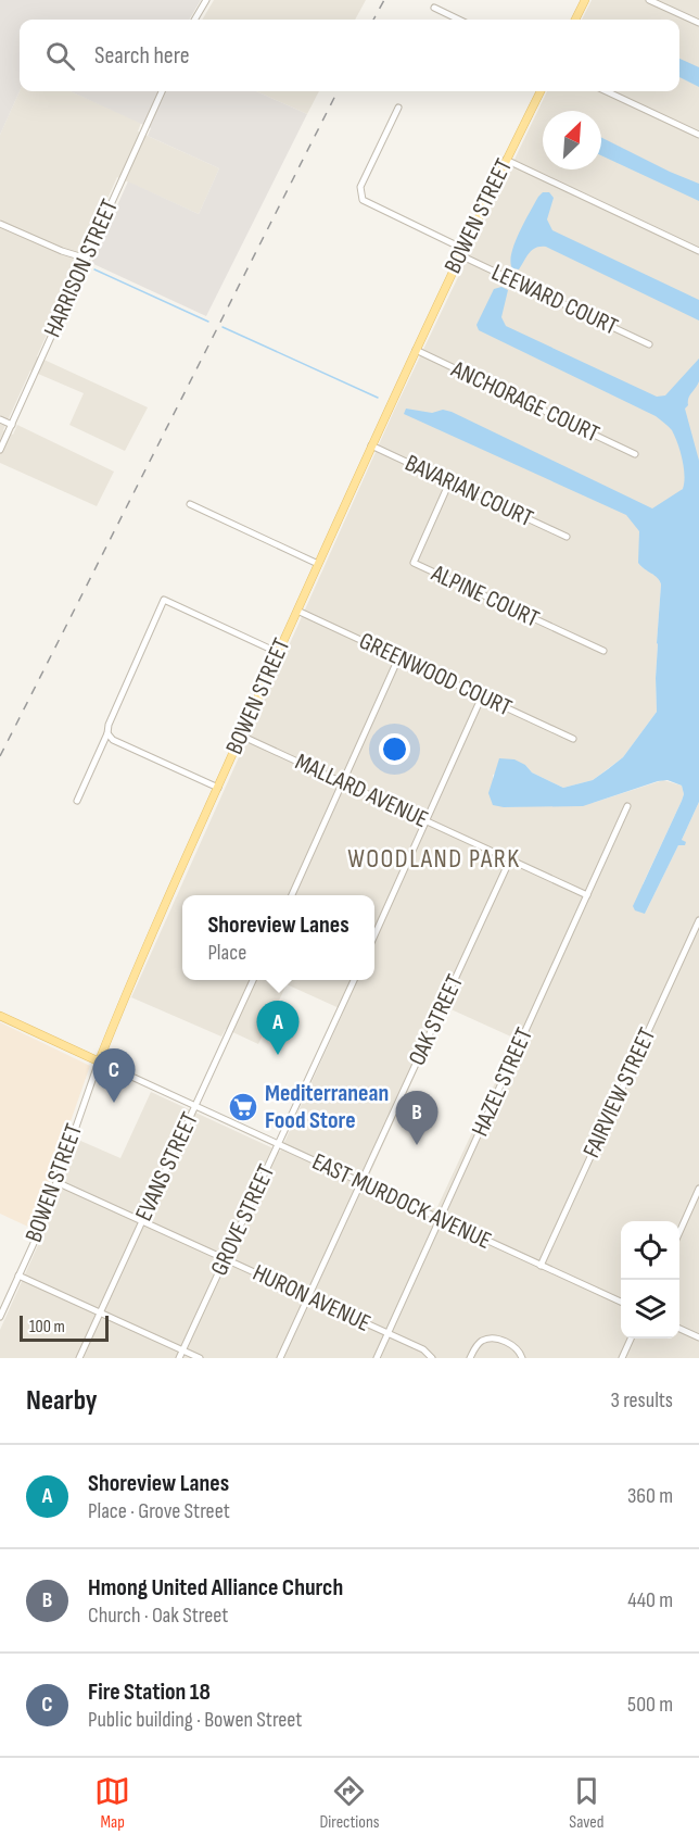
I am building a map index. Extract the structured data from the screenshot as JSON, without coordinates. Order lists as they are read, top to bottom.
{
  "streets": {
    "main road": ["BOWEN STREET", "EAST MURDOCK AVENUE"],
    "street": [
      "HARRISON STREET",
      "LEEWARD COURT",
      "ANCHORAGE COURT",
      "BAVARIAN COURT",
      "ALPINE COURT",
      "GREENWOOD COURT",
      "MALLARD AVENUE",
      "OAK STREET",
      "HAZEL STREET",
      "FAIRVIEW STREET",
      "EVANS STREET",
      "GROVE STREET",
      "HURON AVENUE"
    ]
  },
  "crossings": [
    ["BOWEN STREET", "LEEWARD COURT"],
    ["BOWEN STREET", "ANCHORAGE COURT"],
    ["BOWEN STREET", "BAVARIAN COURT"],
    ["BOWEN STREET", "GREENWOOD COURT"],
    ["BOWEN STREET", "MALLARD AVENUE"],
    ["BOWEN STREET", "EAST MURDOCK AVENUE"],
    ["BOWEN STREET", "HURON AVENUE"],
    ["BAVARIAN COURT", "ALPINE COURT"],
    ["MALLARD AVENUE", "OAK STREET"],
    ["MALLARD AVENUE", "HAZEL STREET"],
    ["OAK STREET", "EAST MURDOCK AVENUE"],
    ["OAK STREET", "HURON AVENUE"],
    ["HAZEL STREET", "EAST MURDOCK AVENUE"],
    ["HAZEL STREET", "HURON AVENUE"],
    ["FAIRVIEW STREET", "EAST MURDOCK AVENUE"],
    ["EVANS STREET", "EAST MURDOCK AVENUE"],
    ["EVANS STREET", "HURON AVENUE"],
    ["EAST MURDOCK AVENUE", "GROVE STREET"],
    ["GROVE STREET", "HURON AVENUE"]
  ],
  "districts": ["WOODLAND PARK"],
  "places": {
    "supermarket": ["Mediterranean Food Store"]
  },
  "scale_bar": "100 m",
  "north": "top right",
  "page": {
    "search": "Search here",
    "popup": ["Shoreview Lanes", "Place"],
    "pins": ["A", "C", "B"],
    "scale": "100 m",
    "heading": ["Nearby", "3 results"],
    "list": [
      {
        "mark": "A",
        "name": "Shoreview Lanes",
        "note": "Place · Grove Street",
        "value": "360 m"
      },
      {
        "mark": "B",
        "name": "Hmong United Alliance Church",
        "note": "Church · Oak Street",
        "value": "440 m"
      },
      {
        "mark": "C",
        "name": "Fire Station 18",
        "note": "Public building · Bowen Street",
        "value": "500 m"
      }
    ],
    "nav": ["Map", "Directions", "Saved"]
  }
}
